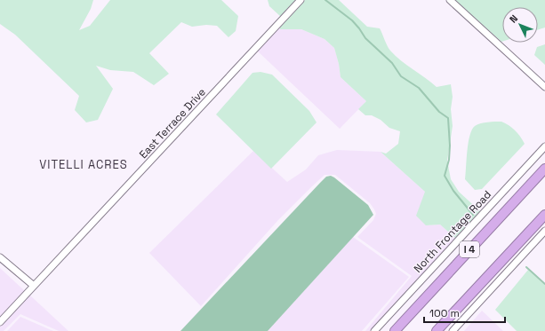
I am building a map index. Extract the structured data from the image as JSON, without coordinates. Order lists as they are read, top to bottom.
{
  "streets": {
    "highway": ["I 4"],
    "street": ["East Terrace Drive", "North Frontage Road"]
  },
  "districts": ["VITELLI ACRES"],
  "scale_bar": "100 m",
  "north": "top left"
}
